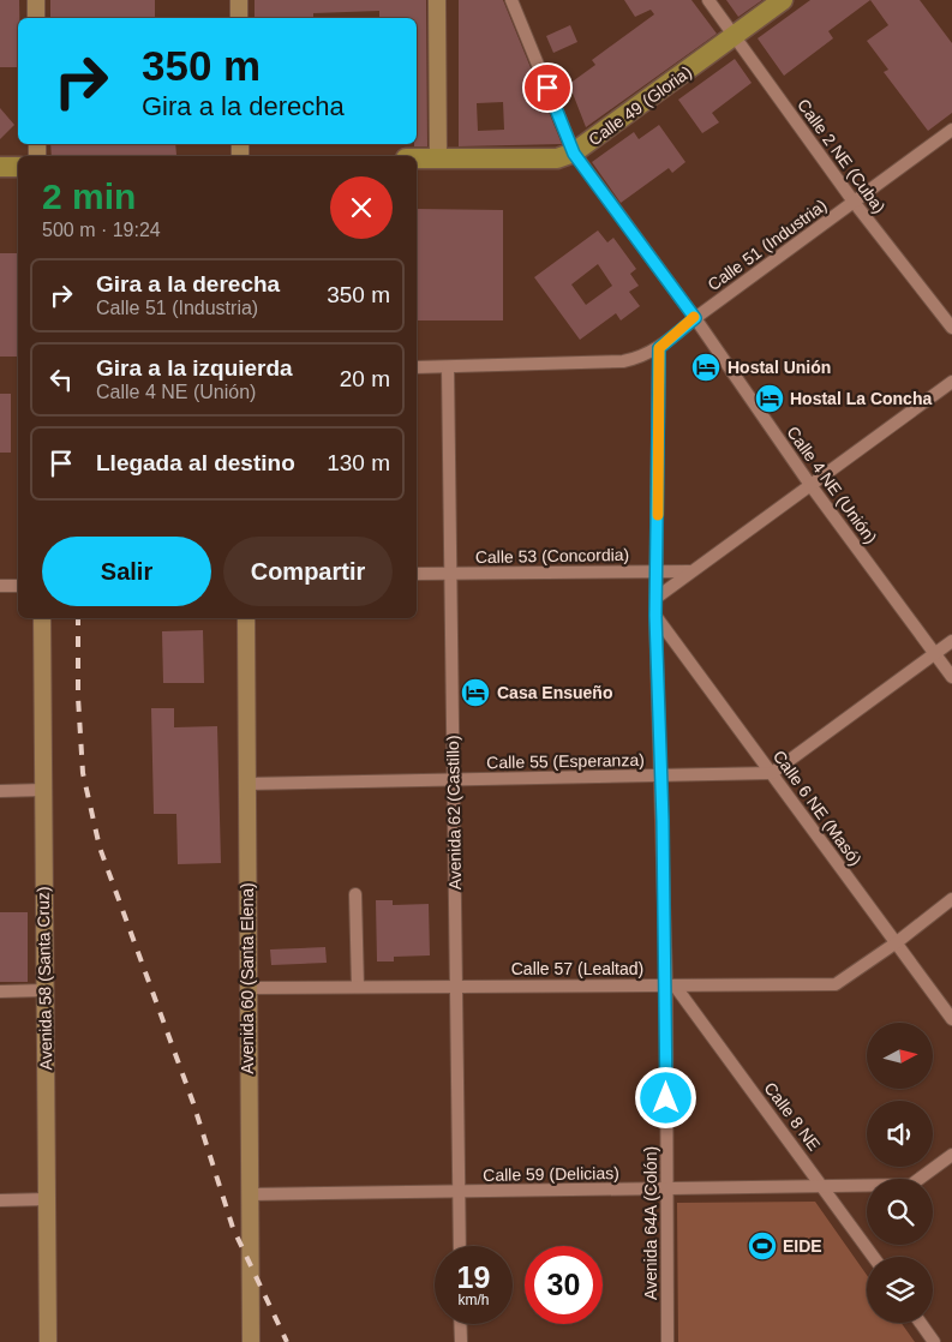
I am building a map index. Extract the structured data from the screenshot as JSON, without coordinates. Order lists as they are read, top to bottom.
{
  "streets": {
    "main road": ["Calle 49 (Gloria)"],
    "street": [
      "Calle 2 NE (Cuba)",
      "Calle 51 (Industria)",
      "Calle 4 NE (Unión)",
      "Calle 53 (Concordia)",
      "Calle 55 (Esperanza)",
      "Calle 6 NE (Masó)",
      "Avenida 62 (Castillo)",
      "Calle 57 (Lealtad)",
      "Avenida 58 (Santa Cruz)",
      "Avenida 60 (Santa Elena)",
      "Calle 8 NE",
      "Calle 59 (Delicias)",
      "Avenida 64A (Colón)"
    ]
  },
  "crossings": [
    ["Calle 49 (Gloria)", "Calle 2 NE (Cuba)"],
    ["Calle 49 (Gloria)", "Calle 4 NE (Unión)"],
    ["Calle 2 NE (Cuba)", "Calle 51 (Industria)"],
    ["Calle 51 (Industria)", "Calle 4 NE (Unión)"],
    ["Calle 51 (Industria)", "Avenida 62 (Castillo)"],
    ["Calle 51 (Industria)", "Avenida 64A (Colón)"],
    ["Calle 53 (Concordia)", "Avenida 62 (Castillo)"],
    ["Calle 53 (Concordia)", "Avenida 64A (Colón)"],
    ["Calle 55 (Esperanza)", "Calle 6 NE (Masó)"],
    ["Calle 55 (Esperanza)", "Avenida 62 (Castillo)"],
    ["Calle 55 (Esperanza)", "Avenida 60 (Santa Elena)"],
    ["Calle 55 (Esperanza)", "Avenida 64A (Colón)"],
    ["Calle 6 NE (Masó)", "Calle 57 (Lealtad)"],
    ["Calle 6 NE (Masó)", "Avenida 64A (Colón)"],
    ["Avenida 62 (Castillo)", "Calle 57 (Lealtad)"],
    ["Avenida 62 (Castillo)", "Calle 59 (Delicias)"],
    ["Calle 57 (Lealtad)", "Avenida 60 (Santa Elena)"],
    ["Calle 57 (Lealtad)", "Calle 8 NE"],
    ["Calle 57 (Lealtad)", "Avenida 64A (Colón)"],
    ["Avenida 60 (Santa Elena)", "Calle 59 (Delicias)"],
    ["Calle 8 NE", "Calle 59 (Delicias)"],
    ["Calle 8 NE", "Avenida 64A (Colón)"],
    ["Calle 59 (Delicias)", "Avenida 64A (Colón)"]
  ],
  "places": {
    "hotel": ["Hostal Unión", "Hostal La Concha", "Casa Ensueño"],
    "sports": ["EIDE"]
  },
  "north": "right",
  "page": {
    "turn": ["350 m", "Gira a la derecha"],
    "heading": ["2 min", "500 m · 19:24"],
    "list": [
      {
        "name": "Gira a la derecha",
        "note": "Calle 51 (Industria)",
        "value": "350 m"
      },
      {
        "name": "Gira a la izquierda",
        "note": "Calle 4 NE (Unión)",
        "value": "20 m"
      },
      {
        "name": "Llegada al destino",
        "value": "130 m"
      }
    ],
    "buttons": ["Salir", "Compartir"],
    "speed": "19 km/h",
    "limit": "30"
  }
}
